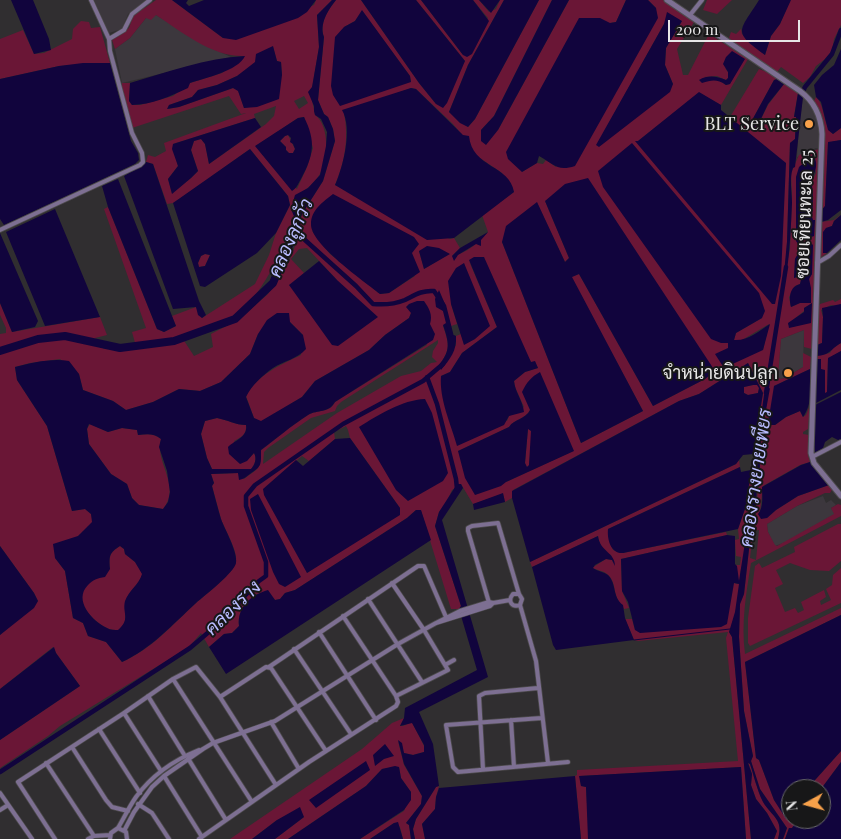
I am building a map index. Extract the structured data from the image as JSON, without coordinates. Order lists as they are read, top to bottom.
{
  "streets": {
    "street": ["ซอยเทียนทะเล 25"]
  },
  "water": ["คลองลูกวัว", "คลองรางยายเพียร", "คลองราง"],
  "places": ["BLT Service", "จำหน่ายดินปลูก"],
  "scale_bar": "200 m",
  "north": "left"
}
